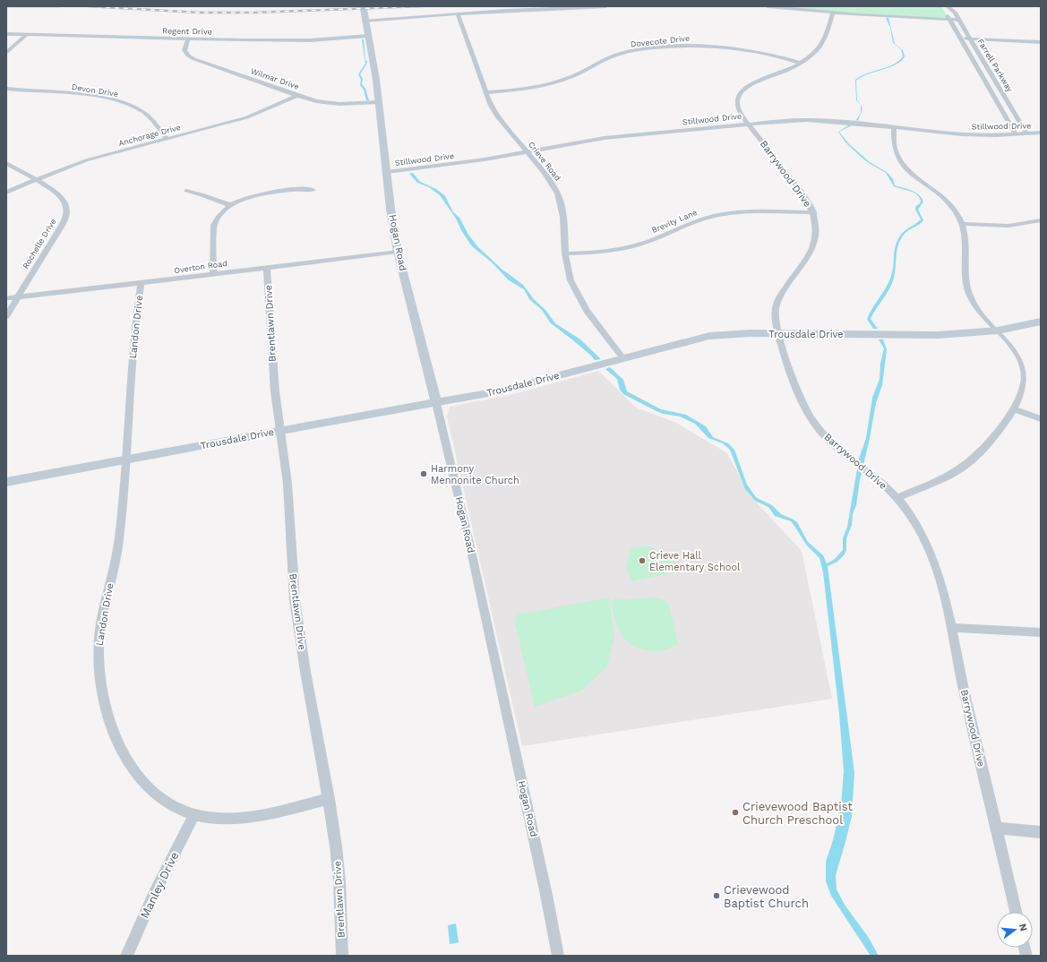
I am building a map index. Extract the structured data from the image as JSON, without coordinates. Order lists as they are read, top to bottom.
{
  "streets": {
    "street": [
      "Regent Drive",
      "Dovecote Drive",
      "Farrell Parkway",
      "Wilmar Drive",
      "Devon Drive",
      "Stillwood Drive",
      "Anchorage Drive",
      "Crieve Road",
      "Barrywood Drive",
      "Brevity Lane",
      "Hogan Road",
      "Rochelle Drive",
      "Overton Road",
      "Brentlawn Drive",
      "Landon Drive",
      "Trousdale Drive",
      "Manley Drive"
    ]
  },
  "crossings": [
    ["Regent Drive", "Wilmar Drive"],
    ["Regent Drive", "Hogan Road"],
    ["Dovecote Drive", "Crieve Road"],
    ["Dovecote Drive", "Barrywood Drive"],
    ["Farrell Parkway", "Stillwood Drive"],
    ["Wilmar Drive", "Anchorage Drive"],
    ["Wilmar Drive", "Hogan Road"],
    ["Devon Drive", "Anchorage Drive"],
    ["Stillwood Drive", "Crieve Road"],
    ["Stillwood Drive", "Barrywood Drive"],
    ["Stillwood Drive", "Hogan Road"],
    ["Anchorage Drive", "Rochelle Drive"],
    ["Crieve Road", "Brevity Lane"],
    ["Crieve Road", "Trousdale Drive"],
    ["Barrywood Drive", "Brevity Lane"],
    ["Barrywood Drive", "Trousdale Drive"],
    ["Hogan Road", "Overton Road"],
    ["Hogan Road", "Trousdale Drive"],
    ["Rochelle Drive", "Overton Road"],
    ["Overton Road", "Brentlawn Drive"],
    ["Overton Road", "Landon Drive"],
    ["Brentlawn Drive", "Landon Drive"],
    ["Brentlawn Drive", "Trousdale Drive"],
    ["Landon Drive", "Trousdale Drive"],
    ["Landon Drive", "Manley Drive"]
  ],
  "places": [
    "Harmony Mennonite Church",
    "Crieve Hall Elementary School",
    "Crievewood Baptist Church Preschool",
    "Crievewood Baptist Church"
  ],
  "north": "right"
}
